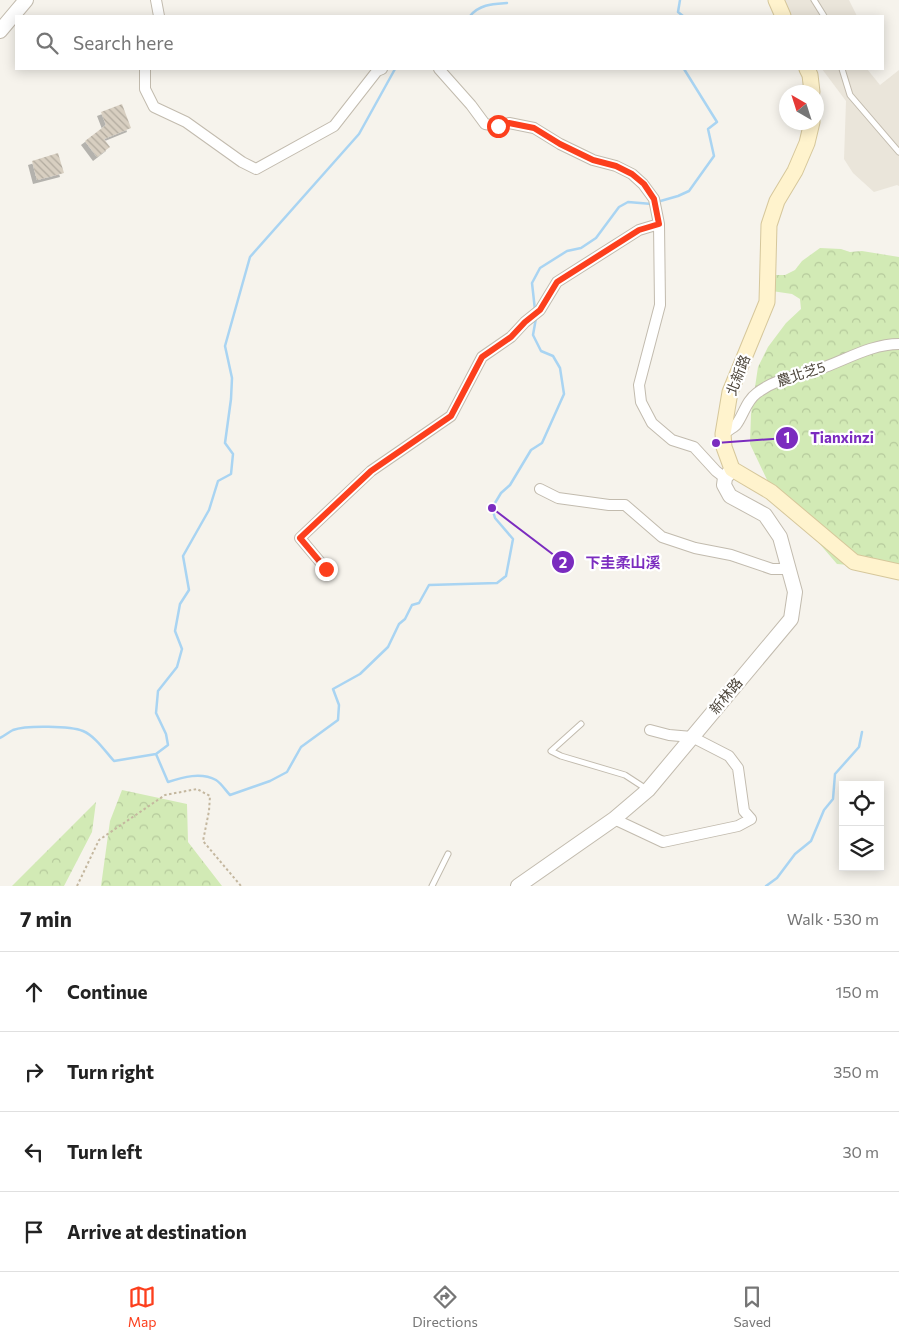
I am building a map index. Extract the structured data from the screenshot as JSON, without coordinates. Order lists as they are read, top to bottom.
{
  "streets": {
    "main road": ["北新路"],
    "street": ["農北芝5", "新林路"]
  },
  "crossings": [
    ["農北芝5", "北新路"],
    ["北新路", "新林路"]
  ],
  "places": ["Tianxinzi", "下圭柔山溪"],
  "north": "top left",
  "page": {
    "search": "Search here",
    "heading": ["7 min", "Walk · 530 m"],
    "list": [
      ["Continue", "150 m"],
      ["Turn right", "350 m"],
      ["Turn left", "30 m"],
      "Arrive at destination"
    ],
    "nav": ["Map", "Directions", "Saved"]
  }
}
